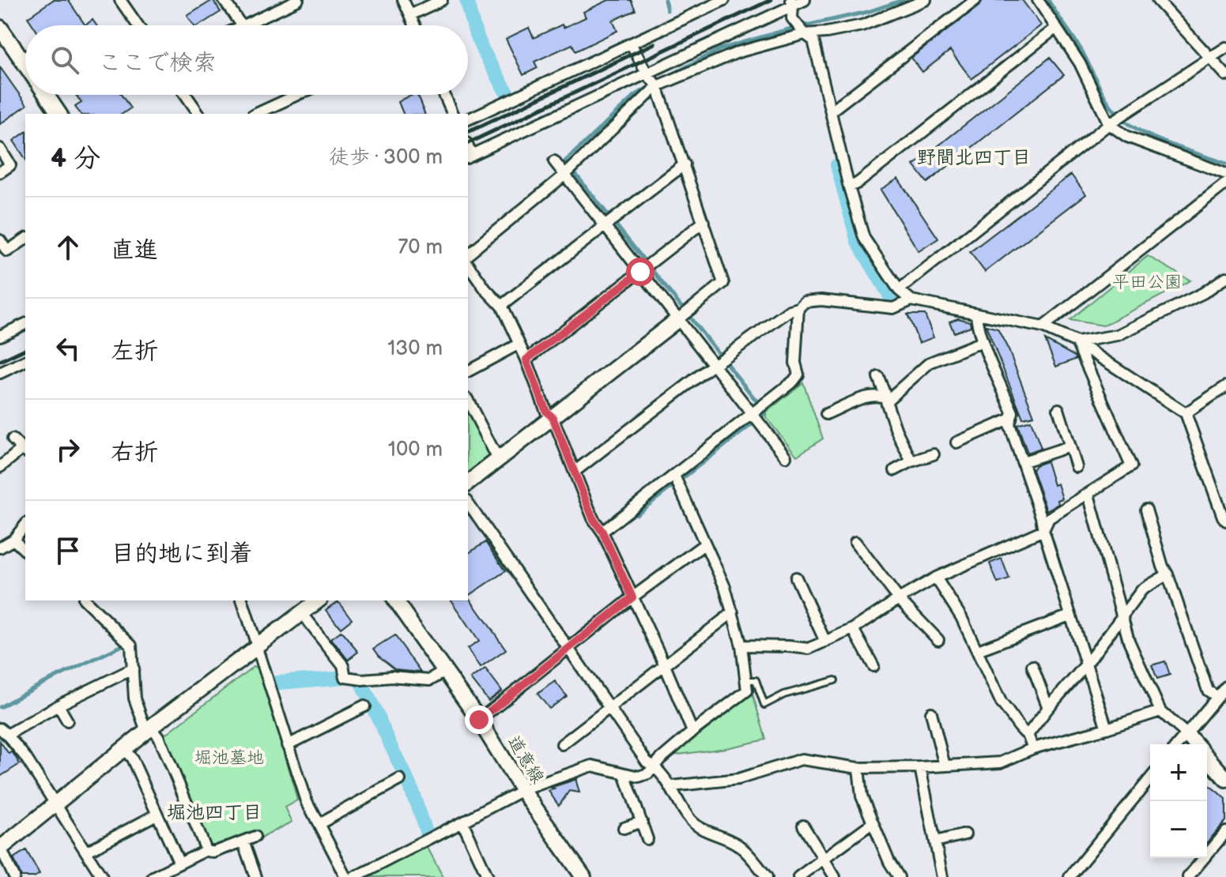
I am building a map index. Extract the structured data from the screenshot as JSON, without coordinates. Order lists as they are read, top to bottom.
{
  "streets": {
    "street": ["道意線"]
  },
  "districts": ["野間北四丁目", "堀池四丁目"],
  "parks": ["平田公園", "堀池墓地"],
  "page": {
    "search": "ここで検索",
    "heading": ["4 分", "徒歩 · 300 m"],
    "list": [
      ["直進", "70 m"],
      ["左折", "130 m"],
      ["右折", "100 m"],
      "目的地に到着"
    ],
    "map_buttons": ["+", "−"]
  }
}
